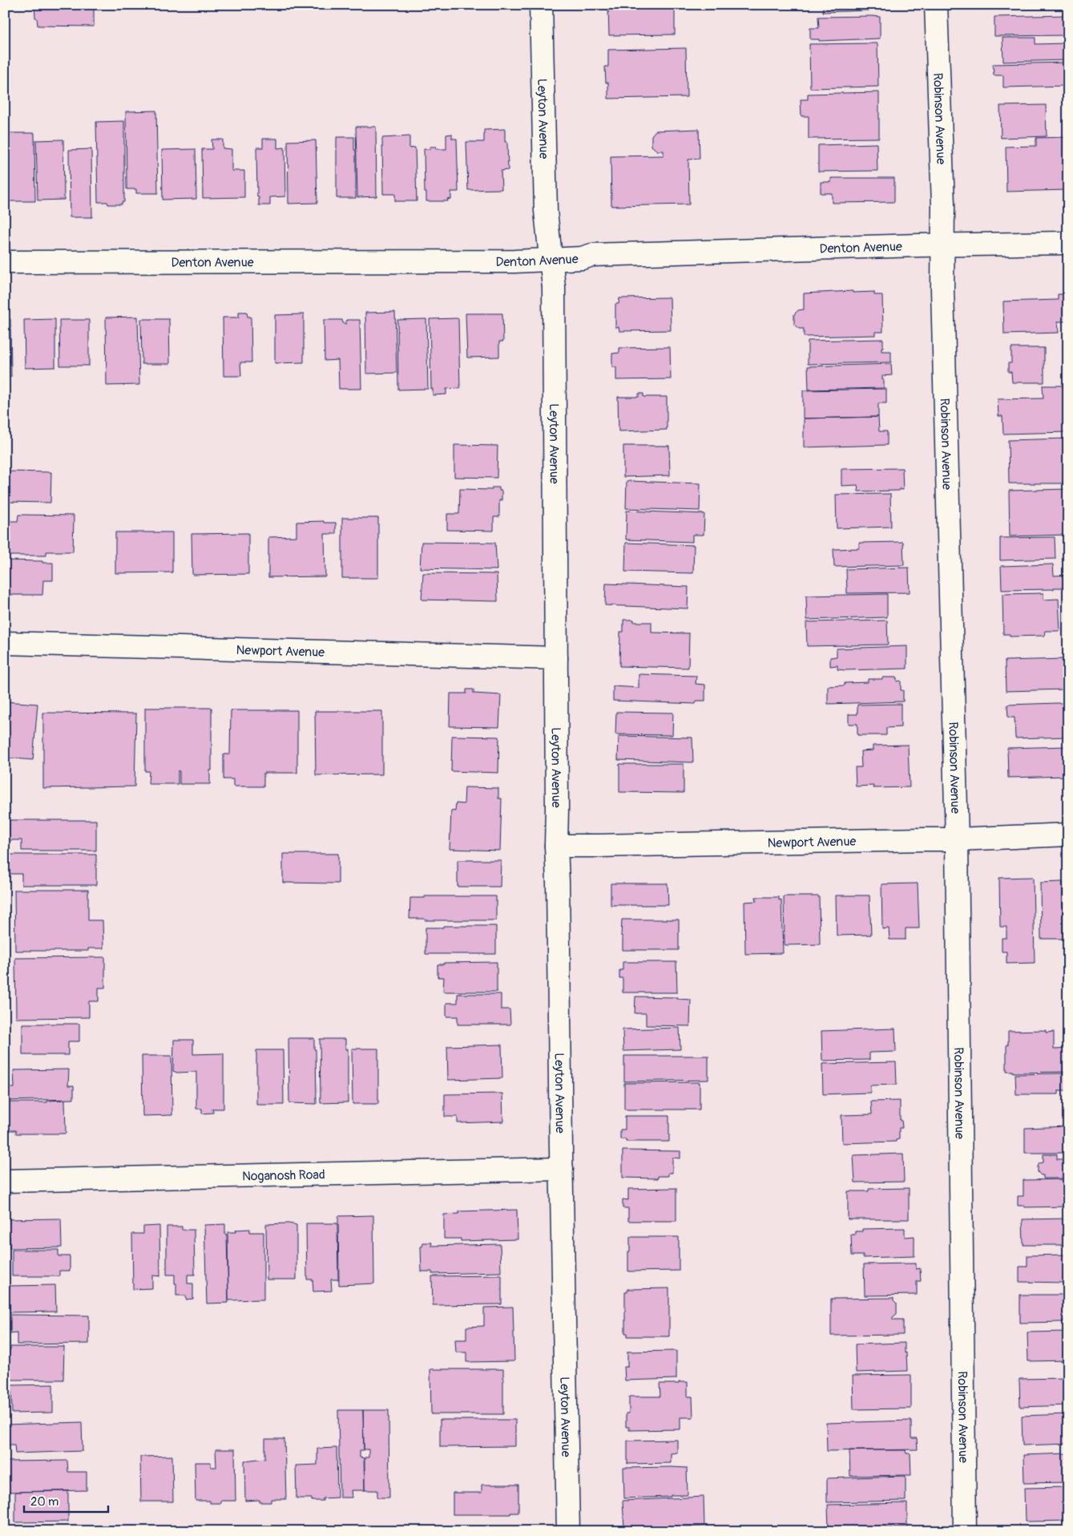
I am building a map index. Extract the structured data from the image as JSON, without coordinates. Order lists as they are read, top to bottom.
{
  "streets": {
    "street": [
      "Leyton Avenue",
      "Robinson Avenue",
      "Denton Avenue",
      "Newport Avenue",
      "Noganosh Road"
    ]
  },
  "crossings": [
    ["Leyton Avenue", "Denton Avenue"],
    ["Leyton Avenue", "Newport Avenue"],
    ["Leyton Avenue", "Noganosh Road"],
    ["Robinson Avenue", "Denton Avenue"],
    ["Robinson Avenue", "Newport Avenue"]
  ],
  "scale_bar": "20 m"
}
